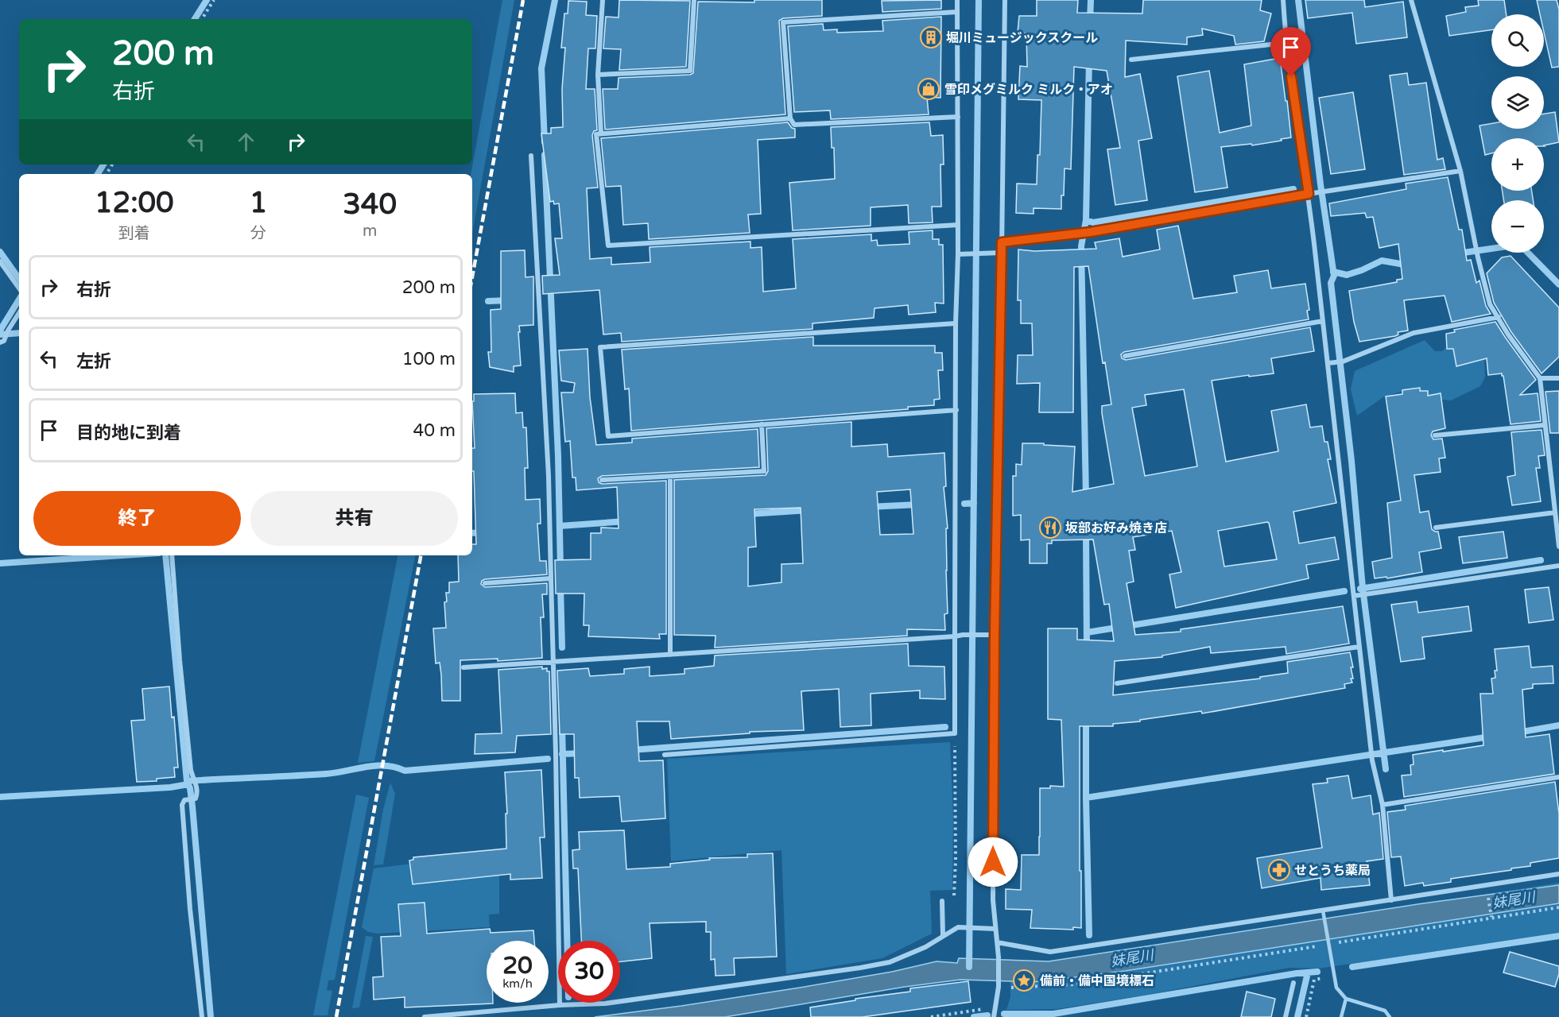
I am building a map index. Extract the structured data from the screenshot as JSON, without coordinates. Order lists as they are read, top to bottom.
{
  "water": ["妹尾川"],
  "places": {
    "building": ["堀川ミュージックスクール"],
    "shop": ["雪印メグミルク ミルク・アオ"],
    "restaurant": ["坂部お好み焼き店"],
    "pharmacy": ["せとうち薬局"],
    "place": ["備前・備中国境標石"]
  },
  "page": {
    "map_buttons": ["+", "−"],
    "turn": ["200 m", "右折"],
    "eta": [
      "12:00",
      "到着",
      "1",
      "分",
      "340",
      "m"
    ],
    "list": [
      {
        "name": "右折",
        "value": "200 m"
      },
      {
        "name": "左折",
        "value": "100 m"
      },
      {
        "name": "目的地に到着",
        "value": "40 m"
      }
    ],
    "buttons": ["終了", "共有"],
    "speed": "20 km/h",
    "limit": "30"
  }
}
